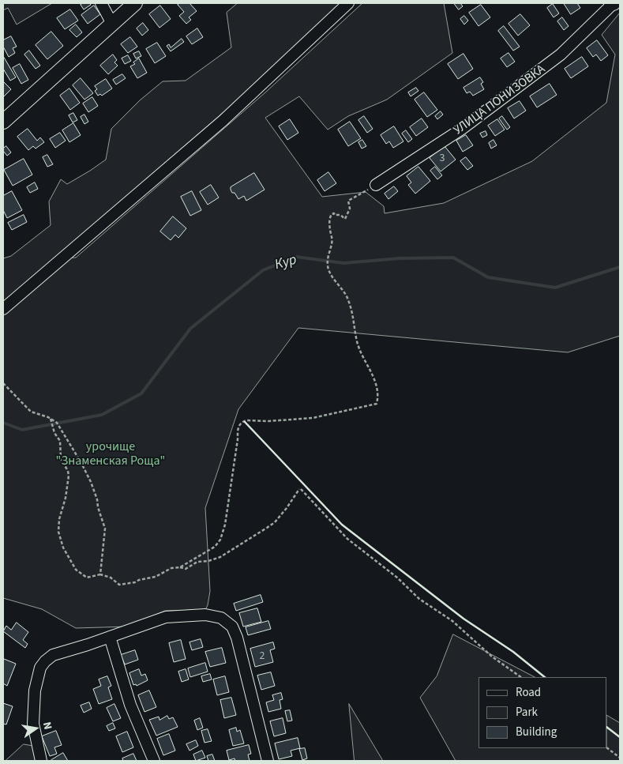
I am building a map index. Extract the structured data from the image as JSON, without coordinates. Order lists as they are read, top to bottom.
{
  "streets": {
    "street": ["УЛИЦА ПОНИЗОВКА"]
  },
  "water": ["Кур"],
  "parks": ["урочище \"Знаменская Роща\""],
  "house_numbers": ["3", "2"],
  "legend": ["Road", "Park", "Building"],
  "north": "right"
}
